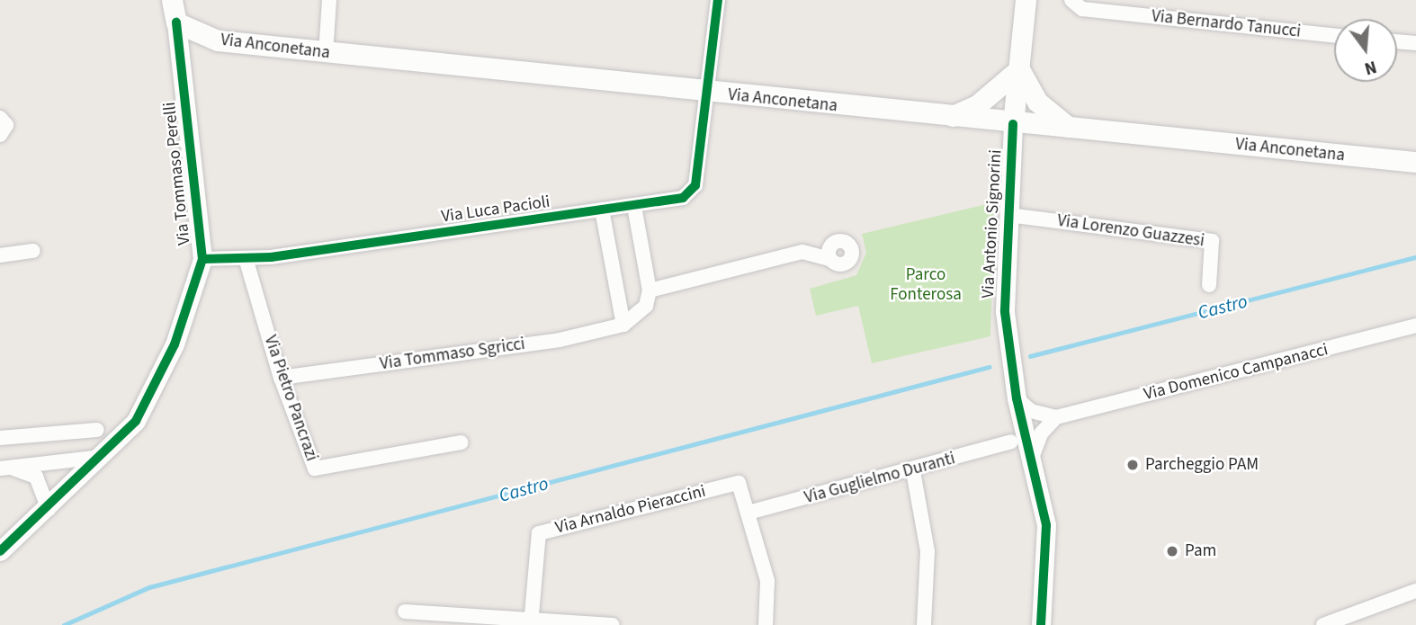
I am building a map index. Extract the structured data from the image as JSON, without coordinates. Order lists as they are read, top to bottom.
{
  "streets": {
    "main road": ["Via Anconetana"],
    "street": [
      "Via Bernardo Tanucci",
      "Via Tommaso Perelli",
      "Via Luca Pacioli",
      "Via Antonio Signorini",
      "Via Lorenzo Guazzesi",
      "Via Tommaso Sgricci",
      "Via Domenico Campanacci",
      "Via Pietro Pancrazi",
      "Via Guglielmo Duranti",
      "Via Arnaldo Pieraccini"
    ]
  },
  "crossings": [
    ["Via Anconetana", "Via Tommaso Perelli"],
    ["Via Anconetana", "Via Luca Pacioli"],
    ["Via Anconetana", "Via Antonio Signorini"],
    ["Via Tommaso Perelli", "Via Luca Pacioli"],
    ["Via Luca Pacioli", "Via Pietro Pancrazi"],
    ["Via Antonio Signorini", "Via Lorenzo Guazzesi"],
    ["Via Antonio Signorini", "Via Guglielmo Duranti"],
    ["Via Tommaso Sgricci", "Via Pietro Pancrazi"],
    ["Via Guglielmo Duranti", "Via Arnaldo Pieraccini"]
  ],
  "water": ["Castro"],
  "parks": ["Parco Fonterosa"],
  "places": ["Parcheggio PAM", "Pam"],
  "north": "bottom"
}
